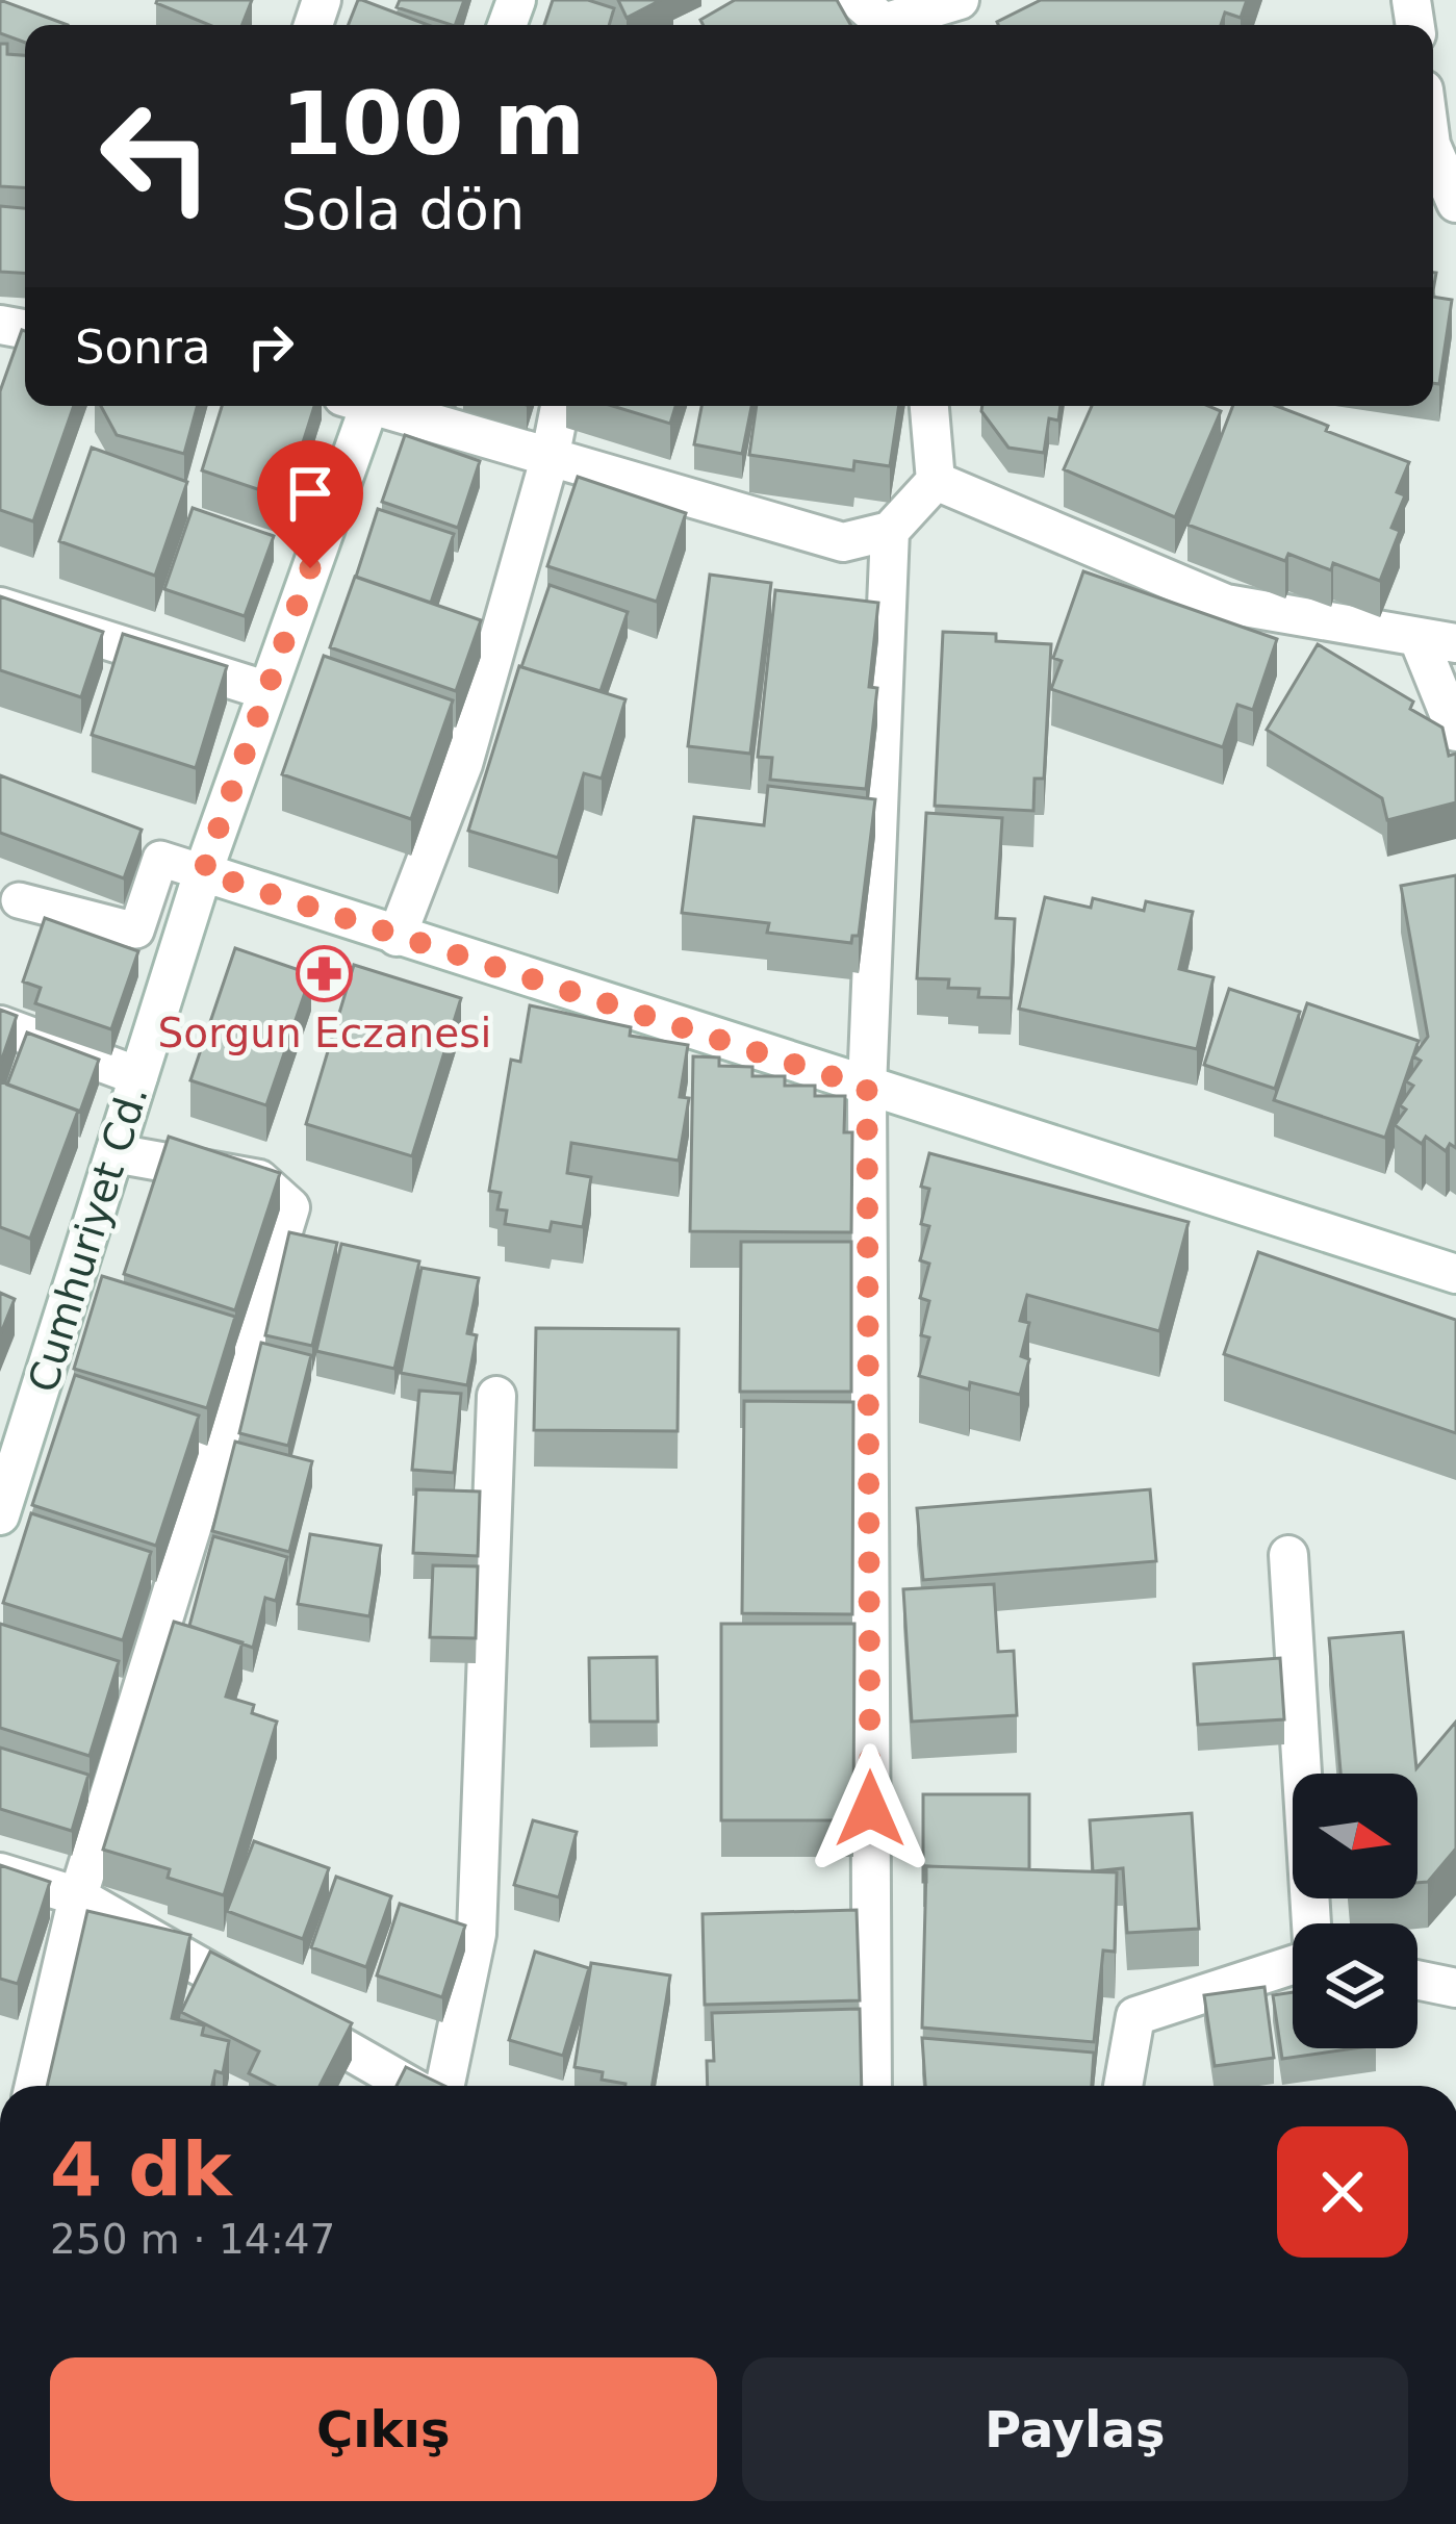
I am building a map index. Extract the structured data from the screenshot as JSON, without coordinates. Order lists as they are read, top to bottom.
{
  "streets": {
    "street": ["Cumhuriyet Cd."]
  },
  "places": {
    "pharmacy": ["Sorgun Eczanesi"]
  },
  "north": "right",
  "page": {
    "turn": ["100 m", "Sola dön"],
    "then": "Sonra",
    "heading": ["4 dk", "250 m · 14:47"],
    "buttons": ["Çıkış", "Paylaş"]
  }
}
